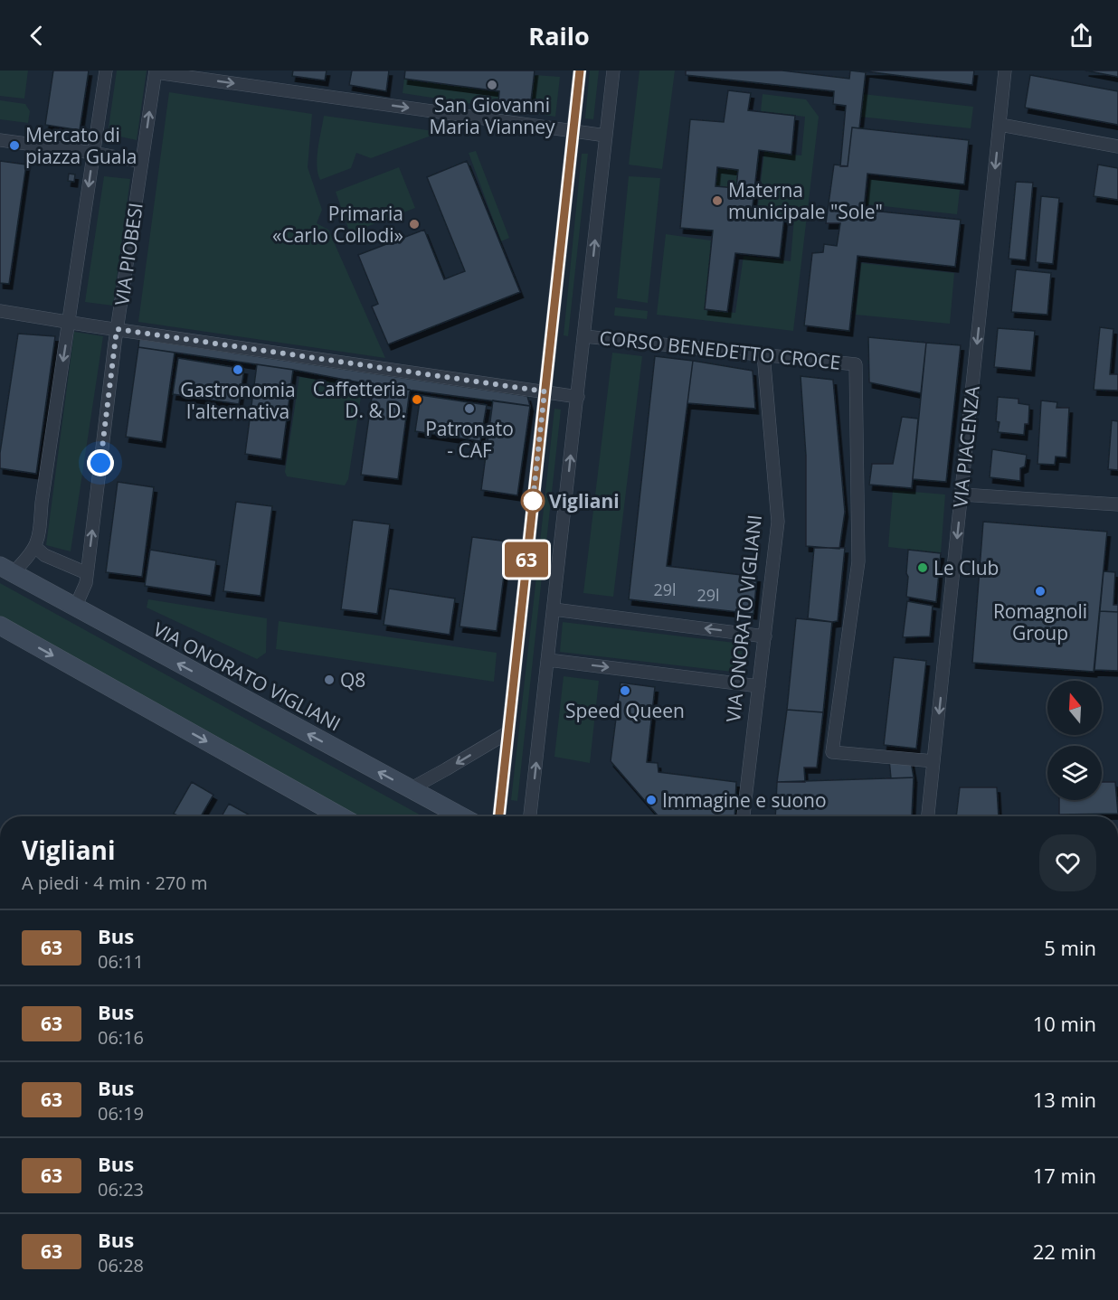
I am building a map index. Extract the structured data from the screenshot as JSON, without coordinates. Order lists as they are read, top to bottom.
{
  "streets": {
    "main road": ["VIA ONORATO VIGLIANI"],
    "street": ["VIA PIOBESI", "CORSO BENEDETTO CROCE", "VIA PIACENZA"]
  },
  "crossings": [
    ["VIA PIOBESI", "VIA ONORATO VIGLIANI"],
    ["CORSO BENEDETTO CROCE", "VIA PIACENZA"],
    ["CORSO BENEDETTO CROCE", "VIA ONORATO VIGLIANI"]
  ],
  "one_way": ["VIA PIACENZA", "VIA ONORATO VIGLIANI"],
  "places": [
    "San Giovanni Maria Vianney",
    "Mercato di piazza Guala",
    "Materna municipale \"Sole\"",
    "Primaria «Carlo Collodi»",
    "Gastronomia l'alternativa",
    "Caffetteria D. & D.",
    "Patronato - CAF",
    "Vigliani",
    "Le Club",
    "Romagnoli Group",
    "Q8",
    "Speed Queen",
    "Immagine e suono"
  ],
  "lines": ["bus line 63"],
  "house_numbers": ["29l", "29l"],
  "north": "top",
  "page": {
    "header": "Railo",
    "on_map": "63",
    "heading": ["Vigliani", "A piedi · 4 min · 270 m"],
    "list": [
      {
        "mark": "63",
        "name": "Bus",
        "note": "06:11",
        "value": "5 min"
      },
      {
        "mark": "63",
        "name": "Bus",
        "note": "06:16",
        "value": "10 min"
      },
      {
        "mark": "63",
        "name": "Bus",
        "note": "06:19",
        "value": "13 min"
      },
      {
        "mark": "63",
        "name": "Bus",
        "note": "06:23",
        "value": "17 min"
      },
      {
        "mark": "63",
        "name": "Bus",
        "note": "06:28",
        "value": "22 min"
      }
    ]
  }
}
